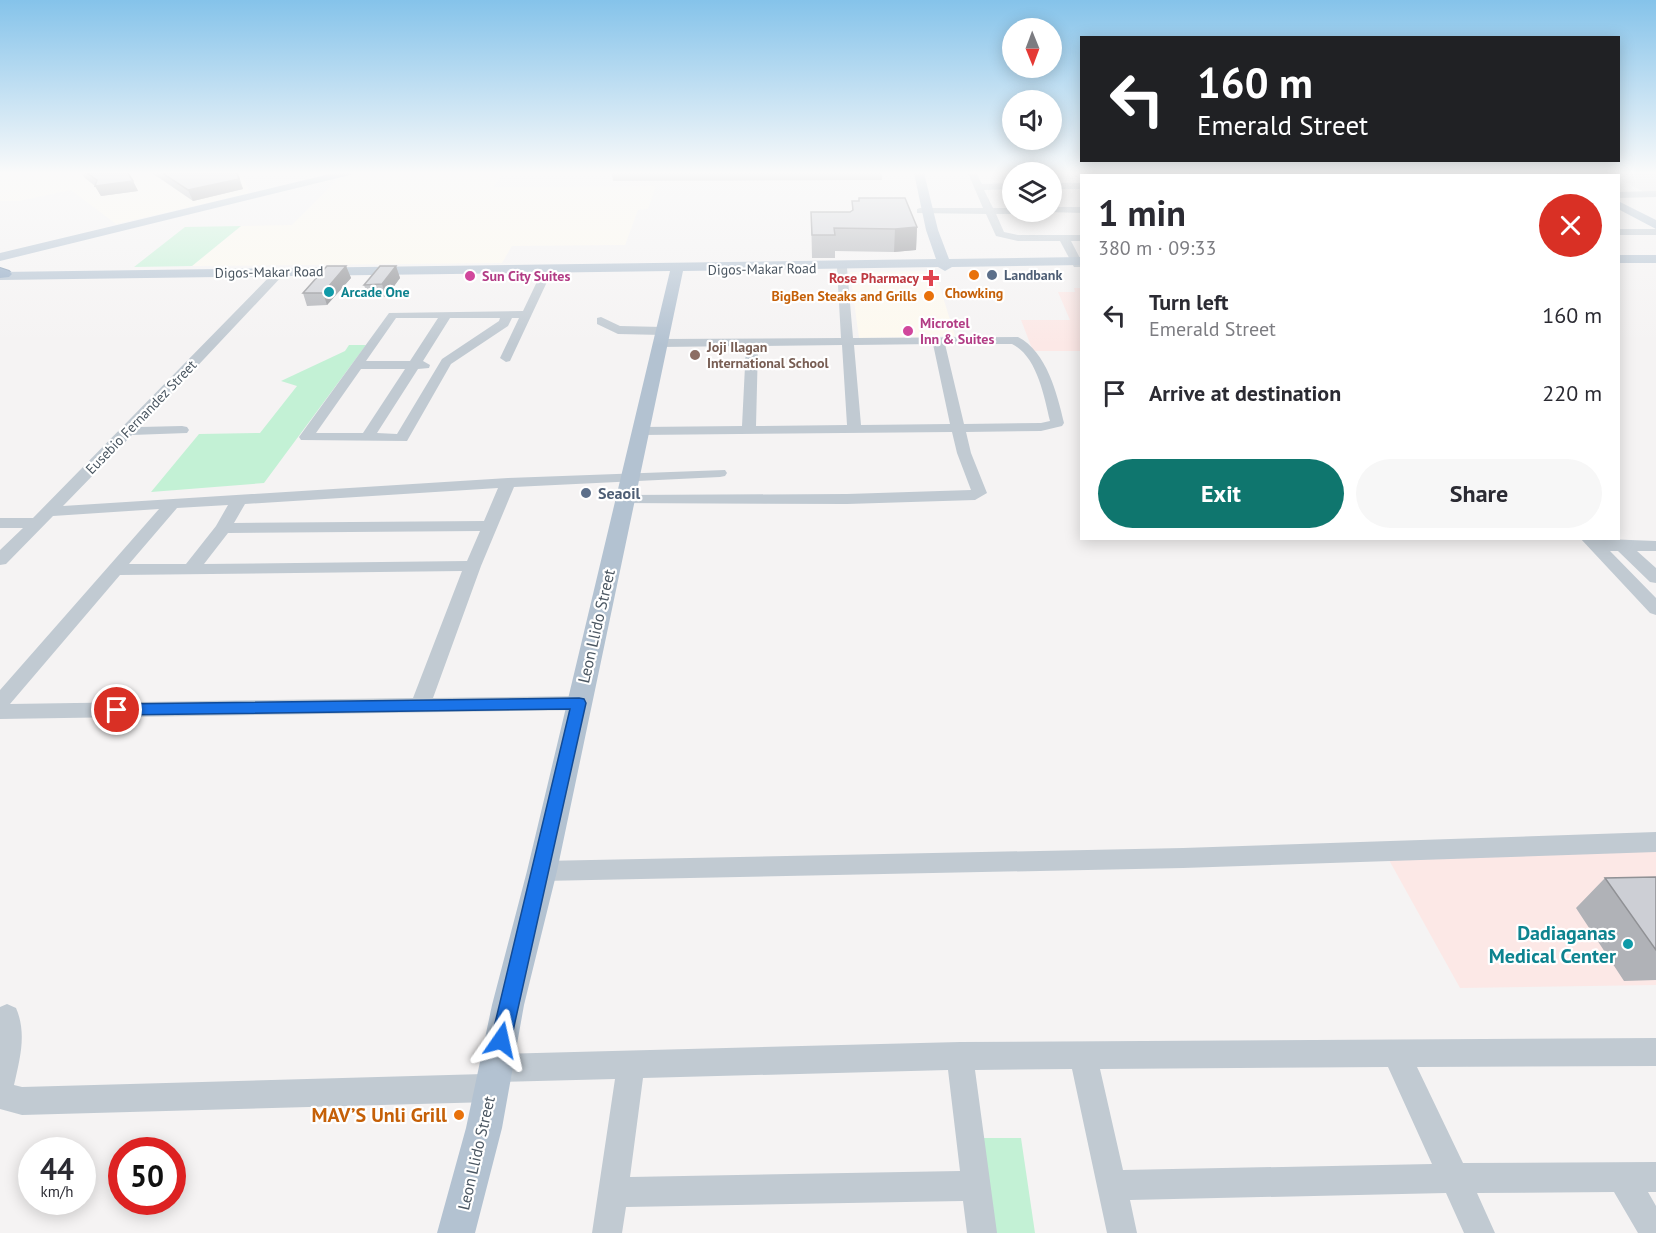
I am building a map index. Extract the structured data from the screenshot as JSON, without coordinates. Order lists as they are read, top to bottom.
{
  "streets": {
    "main road": ["Digos-Makar Road", "Leon Llido Street"],
    "street": ["Eusebio Fernandez Street"]
  },
  "crossings": [
    ["Digos-Makar Road", "Eusebio Fernandez Street"],
    ["Digos-Makar Road", "Leon Llido Street"]
  ],
  "places": {
    "other": [
      "Chowking",
      "Landbank",
      "Sun City Suites",
      "Arcade One",
      "BigBen Steaks and Grills",
      "Microtel Inn & Suites",
      "Joji Ilagan International School",
      "Seaoil",
      "Dadiaganas Medical Center",
      "MAV’S Unli Grill"
    ],
    "health": ["Rose Pharmacy"]
  },
  "north": "bottom",
  "page": {
    "turn": ["160 m", "Emerald Street"],
    "heading": ["1 min", "380 m · 09:33"],
    "list": [
      {
        "name": "Turn left",
        "note": "Emerald Street",
        "value": "160 m"
      },
      {
        "name": "Arrive at destination",
        "value": "220 m"
      }
    ],
    "buttons": ["Exit", "Share"],
    "speed": "44 km/h",
    "limit": "50"
  }
}
